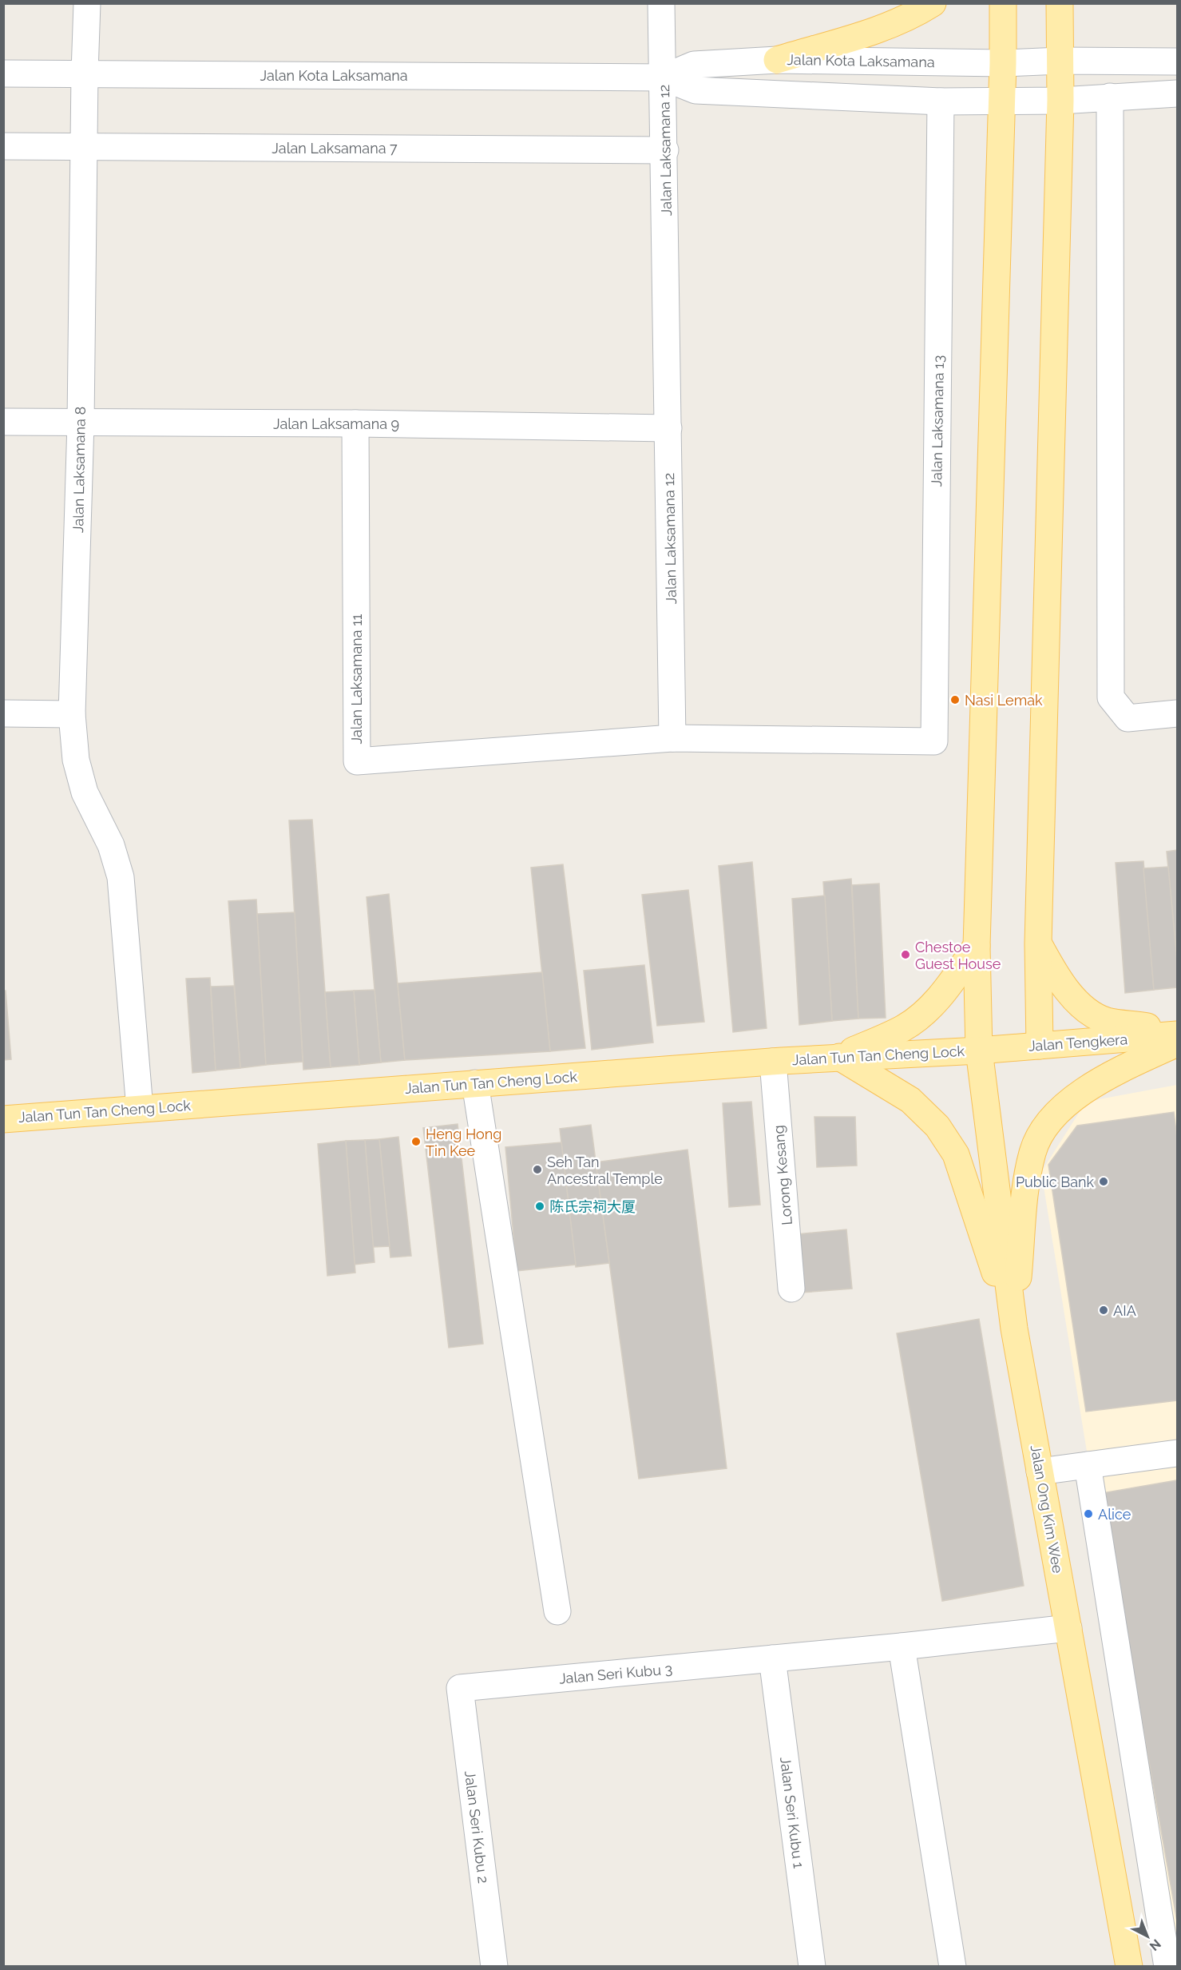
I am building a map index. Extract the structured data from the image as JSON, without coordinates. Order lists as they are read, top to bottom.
{
  "streets": {
    "main road": ["Jalan Tengkera", "Jalan Tun Tan Cheng Lock", "Jalan Ong Kim Wee"],
    "street": [
      "Jalan Kota Laksamana",
      "Jalan Laksamana 7",
      "Jalan Laksamana 12",
      "Jalan Laksamana 13",
      "Jalan Laksamana 9",
      "Jalan Laksamana 8",
      "Jalan Laksamana 11",
      "Lorong Kesang",
      "Jalan Seri Kubu 3",
      "Jalan Seri Kubu 1",
      "Jalan Seri Kubu 2"
    ]
  },
  "crossings": [
    ["Jalan Kota Laksamana", "Jalan Laksamana 12"],
    ["Jalan Kota Laksamana", "Jalan Laksamana 13"],
    ["Jalan Kota Laksamana", "Jalan Laksamana 8"],
    ["Jalan Kota Laksamana", "Jalan Ong Kim Wee"],
    ["Jalan Laksamana 7", "Jalan Laksamana 12"],
    ["Jalan Laksamana 7", "Jalan Laksamana 8"],
    ["Jalan Laksamana 12", "Jalan Laksamana 13"],
    ["Jalan Laksamana 12", "Jalan Laksamana 9"],
    ["Jalan Laksamana 12", "Jalan Laksamana 11"],
    ["Jalan Laksamana 13", "Jalan Laksamana 11"],
    ["Jalan Laksamana 9", "Jalan Laksamana 8"],
    ["Jalan Laksamana 9", "Jalan Laksamana 11"],
    ["Jalan Laksamana 8", "Jalan Tun Tan Cheng Lock"],
    ["Jalan Tengkera", "Jalan Tun Tan Cheng Lock"],
    ["Jalan Tengkera", "Jalan Ong Kim Wee"],
    ["Jalan Tun Tan Cheng Lock", "Lorong Kesang"],
    ["Jalan Tun Tan Cheng Lock", "Jalan Ong Kim Wee"],
    ["Jalan Ong Kim Wee", "Jalan Seri Kubu 3"],
    ["Jalan Seri Kubu 3", "Jalan Seri Kubu 1"],
    ["Jalan Seri Kubu 3", "Jalan Seri Kubu 2"]
  ],
  "places": [
    "Nasi Lemak",
    "Chestoe Guest House",
    "Heng Hong Tin Kee",
    "Seh Tan Ancestral Temple",
    "Public Bank",
    "陈氏宗祠大厦",
    "AIA",
    "Alice"
  ],
  "north": "bottom right"
}
